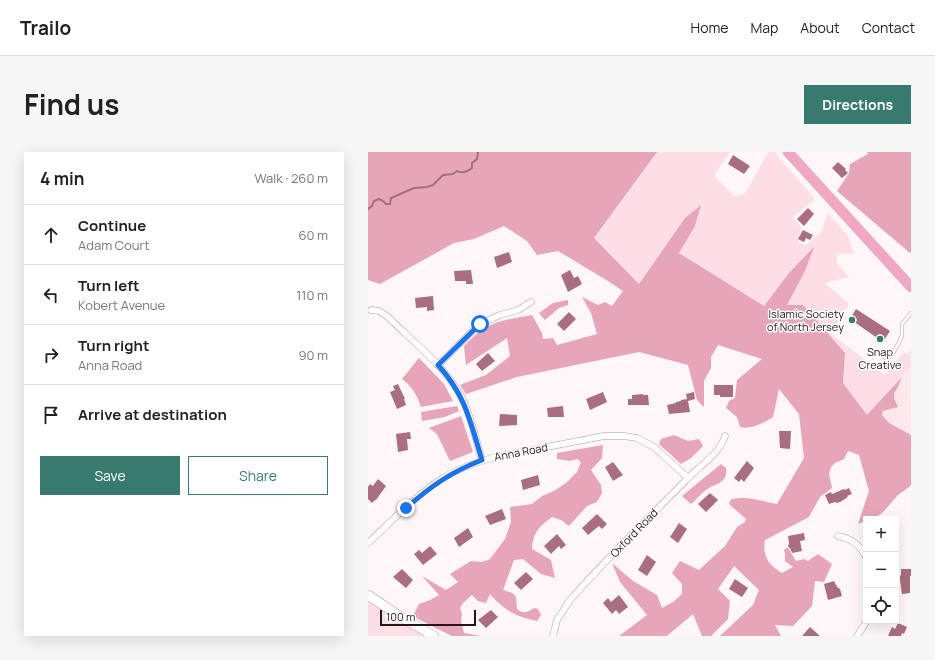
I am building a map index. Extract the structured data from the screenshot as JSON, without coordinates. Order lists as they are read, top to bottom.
{
  "streets": {
    "street": ["Anna Road", "Oxford Road"]
  },
  "crossings": [
    ["Anna Road", "Oxford Road"]
  ],
  "places": ["Islamic Society of North Jersey", "Snap Creative"],
  "scale_bar": "100 m",
  "page": {
    "header": "Trailo",
    "nav": [
      "Home",
      "Map",
      "About",
      "Contact"
    ],
    "title": "Find us",
    "buttons": [
      "Directions",
      ["Save", "Share"]
    ],
    "heading": ["4 min", "Walk · 260 m"],
    "list": [
      ["Continue", "Adam Court", "60 m"],
      ["Turn left", "Kobert Avenue", "110 m"],
      ["Turn right", "Anna Road", "90 m"],
      "Arrive at destination"
    ],
    "map_buttons": ["+", "−"],
    "scale": "100 m"
  }
}
